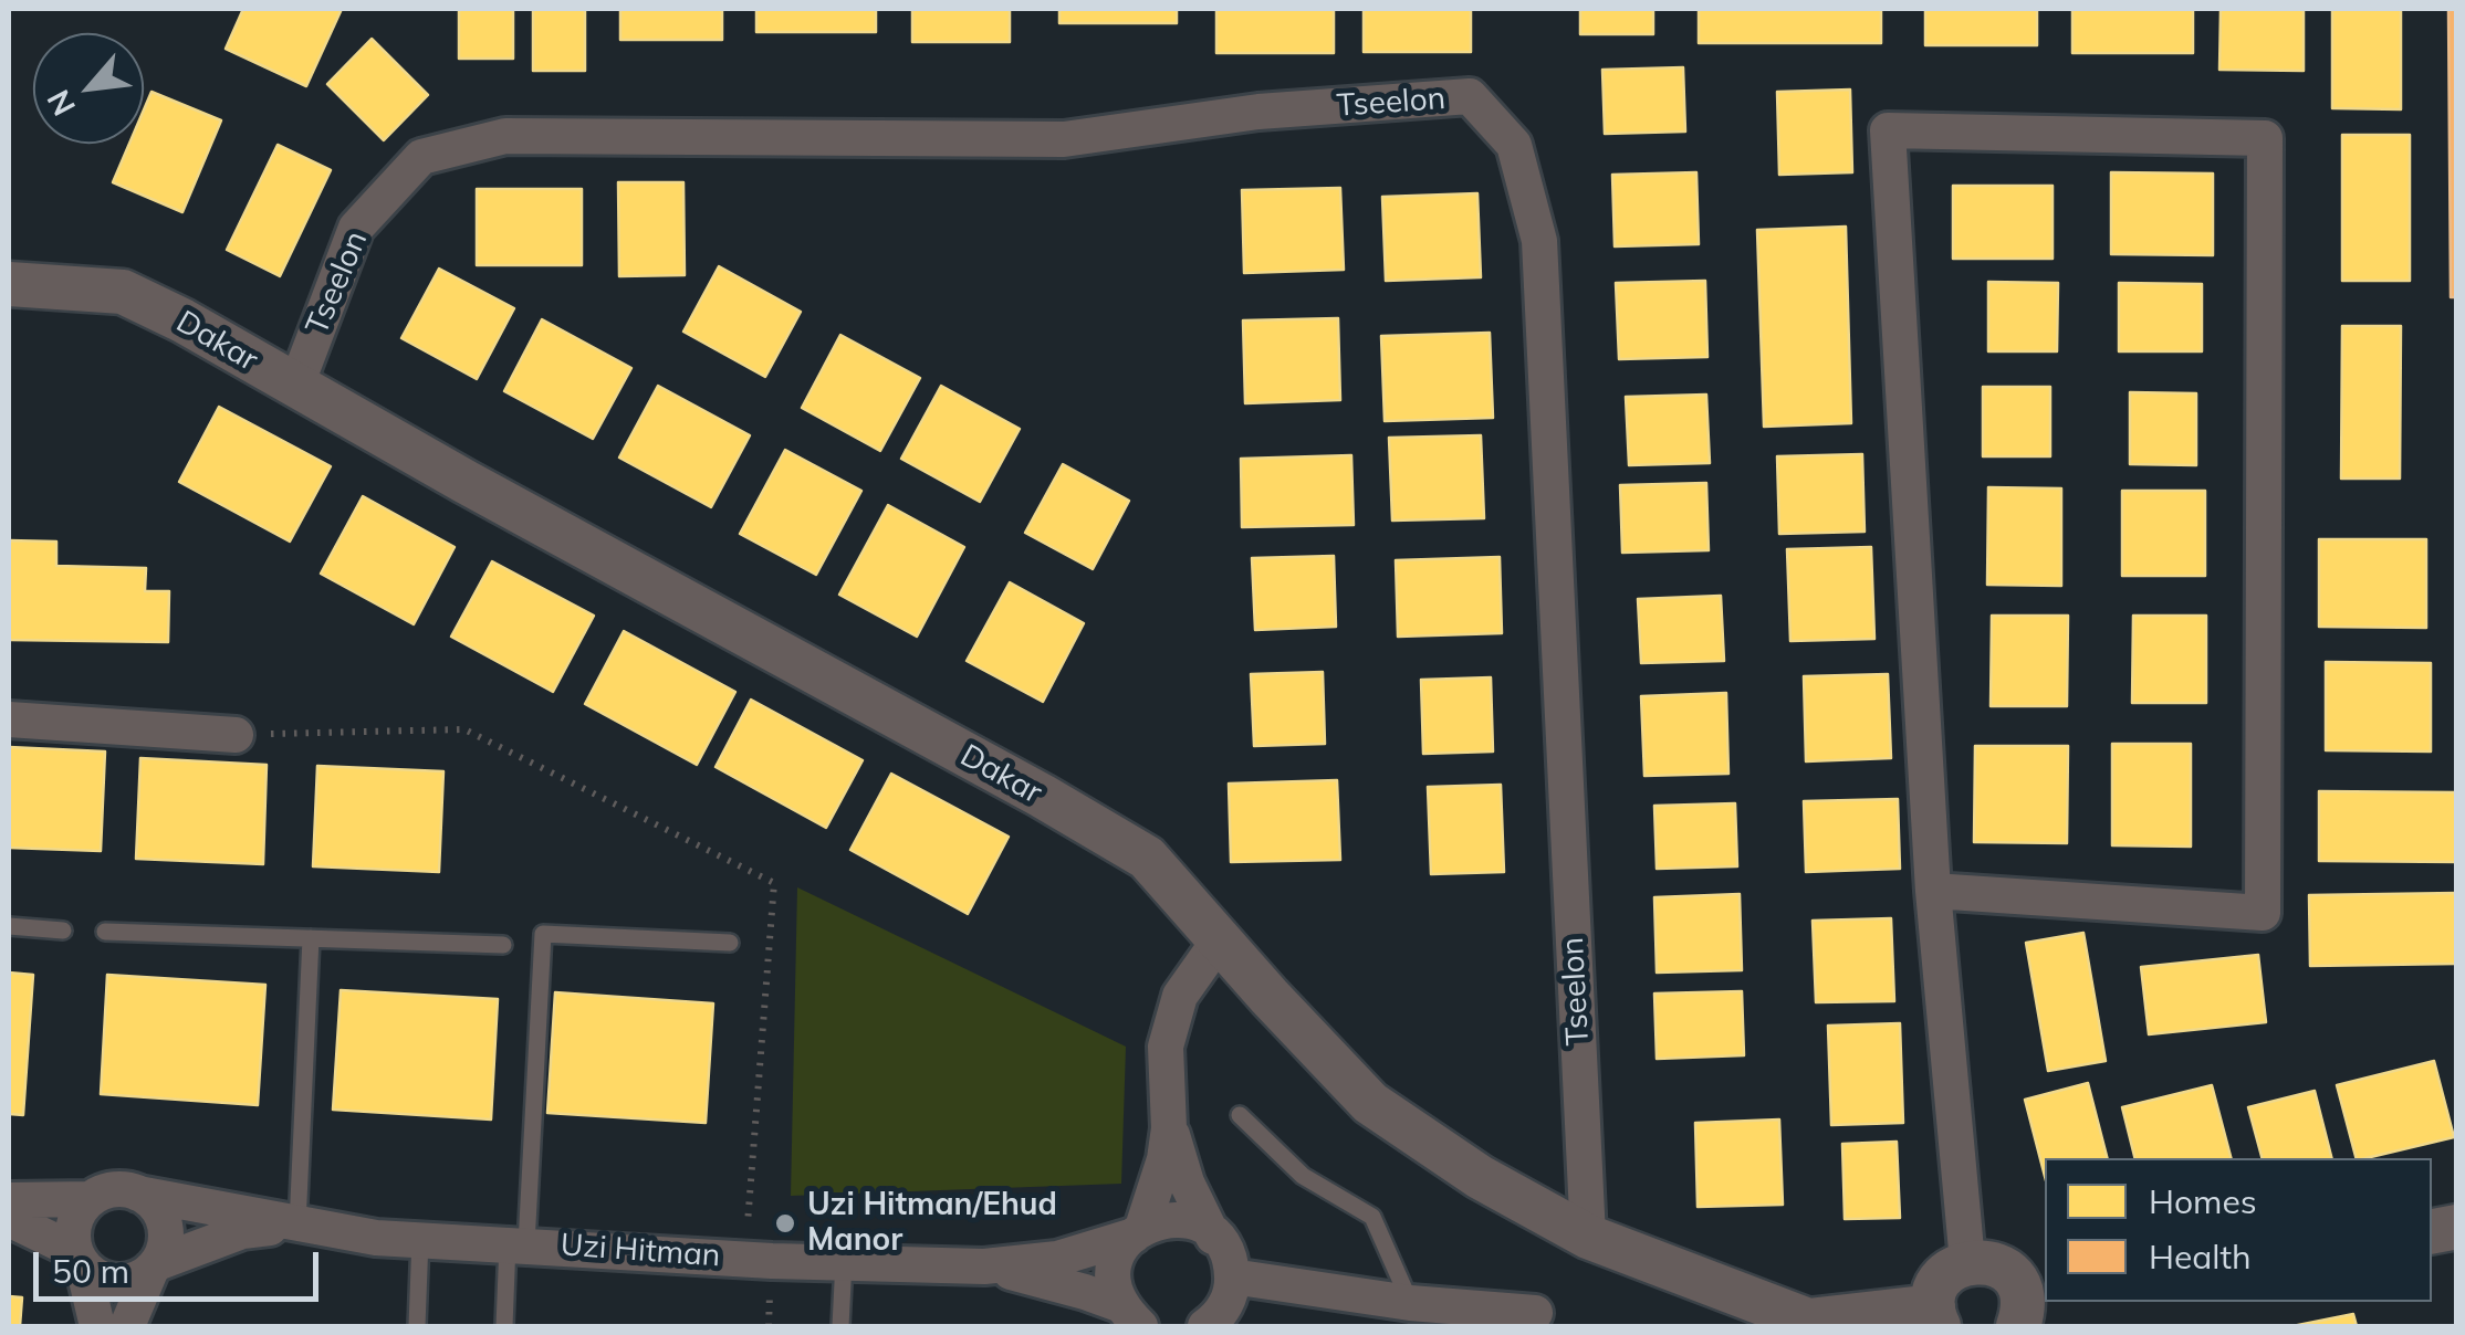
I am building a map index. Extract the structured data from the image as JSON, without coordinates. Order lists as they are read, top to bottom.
{
  "streets": {
    "street": ["Tseelon", "Dakar", "Uzi Hitman"]
  },
  "crossings": [
    ["Tseelon", "Dakar"]
  ],
  "places": ["Uzi Hitman/Ehud Manor"],
  "legend": ["Homes", "Health"],
  "scale_bar": "50 m",
  "north": "bottom left"
}
